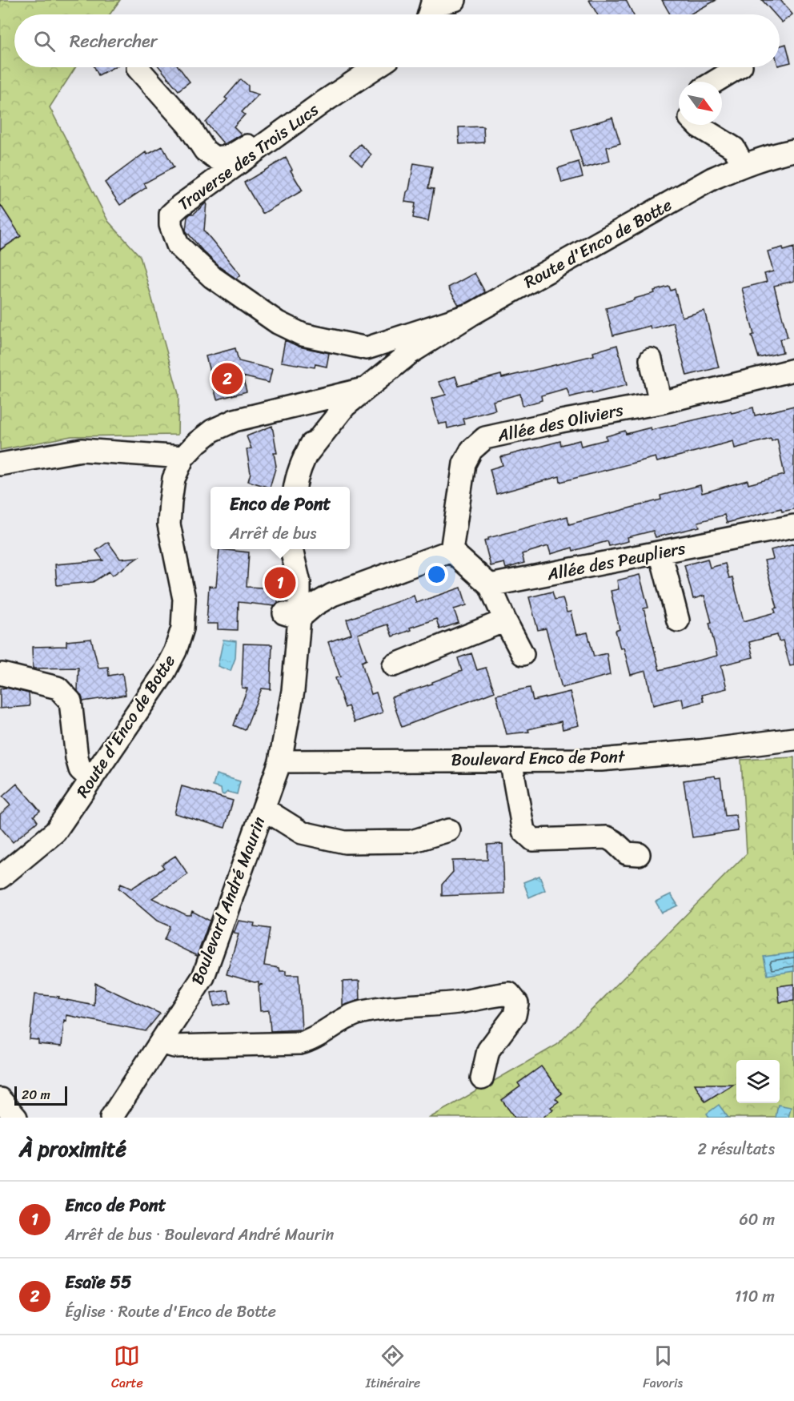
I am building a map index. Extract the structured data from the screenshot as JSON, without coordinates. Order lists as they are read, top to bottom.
{
  "streets": {
    "street": [
      "Traverse des Trois Lucs",
      "Route d'Enco de Botte",
      "Allée des Oliviers",
      "Allée des Peupliers",
      "Boulevard Enco de Pont",
      "Boulevard André Maurin"
    ]
  },
  "crossings": [
    ["Traverse des Trois Lucs", "Route d'Enco de Botte"],
    ["Boulevard Enco de Pont", "Boulevard André Maurin"]
  ],
  "scale_bar": "20 m",
  "north": "bottom right",
  "page": {
    "search": "Rechercher",
    "pins": ["2", "1"],
    "popup": ["Enco de Pont", "Arrêt de bus"],
    "scale": "20 m",
    "heading": ["À proximité", "2 résultats"],
    "list": [
      {
        "mark": "1",
        "name": "Enco de Pont",
        "note": "Arrêt de bus · Boulevard André Maurin",
        "value": "60 m"
      },
      {
        "mark": "2",
        "name": "Esaïe 55",
        "note": "Église · Route d'Enco de Botte",
        "value": "110 m"
      }
    ],
    "nav": ["Carte", "Itinéraire", "Favoris"]
  }
}
